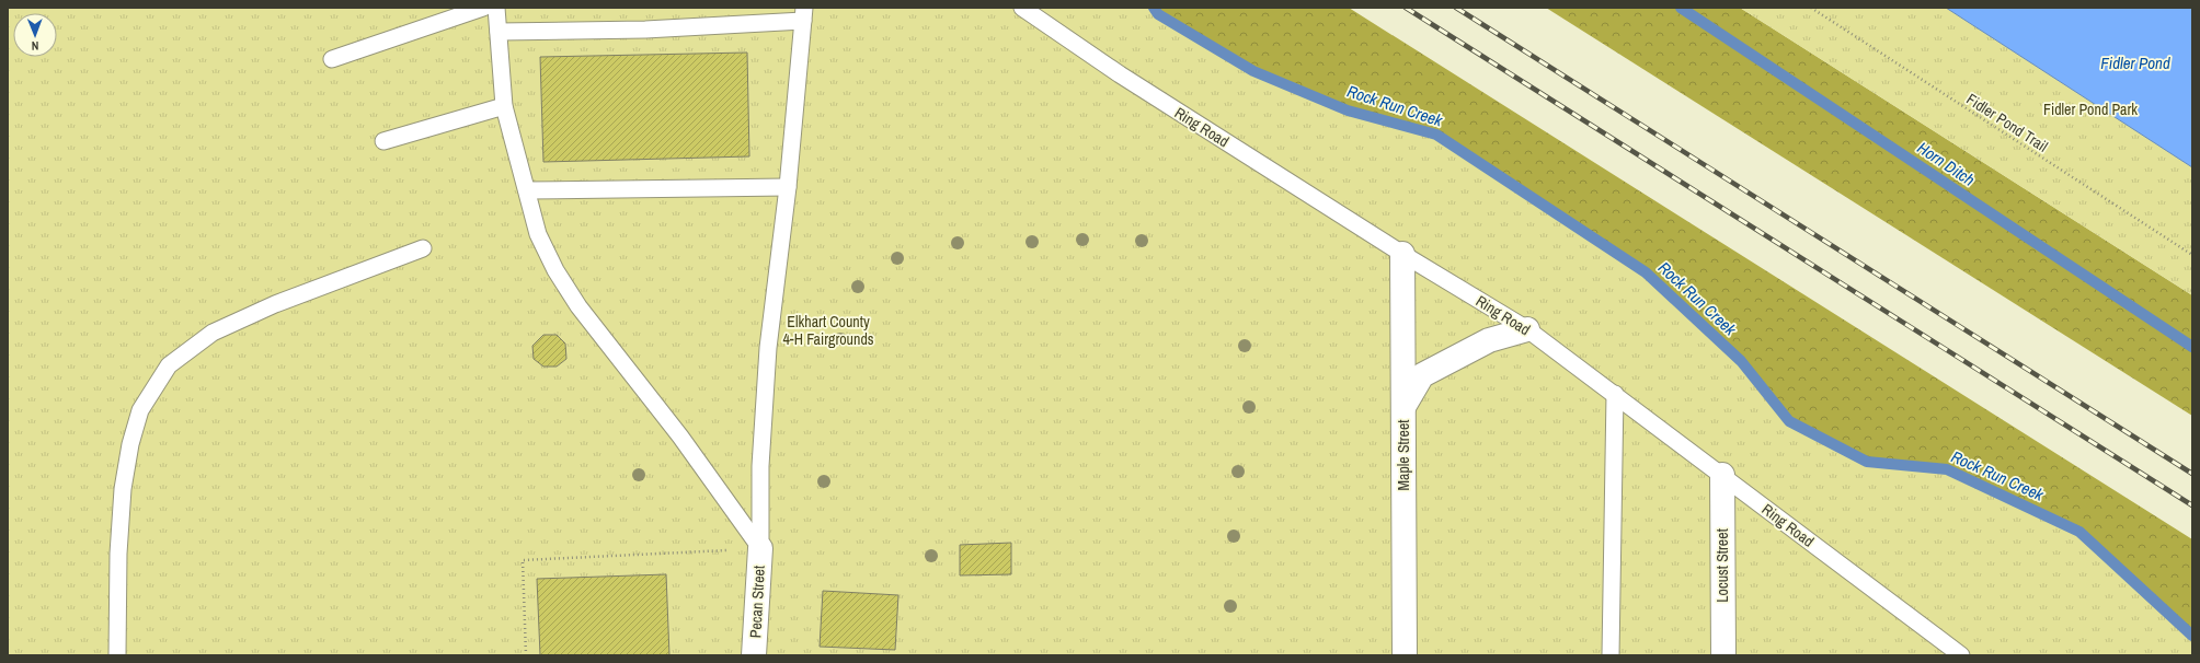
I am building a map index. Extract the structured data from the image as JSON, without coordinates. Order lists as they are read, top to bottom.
{
  "streets": {
    "street": ["Maple Street", "Locust Street", "Pecan Street"],
    "lane": ["Ring Road"],
    "path": ["Fidler Pond Trail"]
  },
  "crossings": [
    ["Ring Road", "Maple Street"],
    ["Ring Road", "Locust Street"]
  ],
  "water": ["Fidler Pond", "Rock Run Creek", "Horn Ditch"],
  "parks": ["Fidler Pond Park", "Elkhart County 4-H Fairgrounds"],
  "north": "bottom"
}
